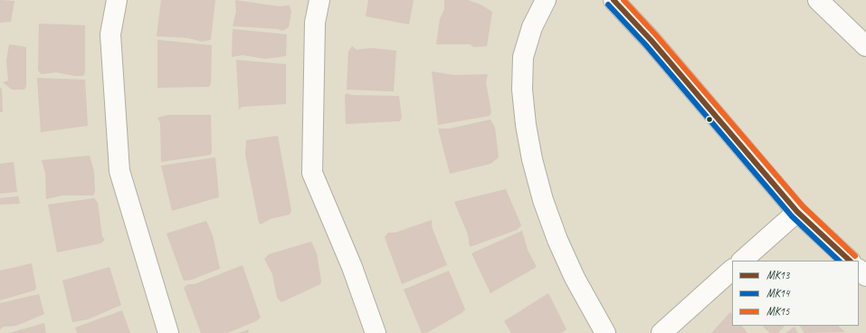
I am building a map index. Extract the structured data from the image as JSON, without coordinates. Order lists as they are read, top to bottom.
{
  "lines": ["transit line MK13", "transit line MK15", "transit line MK14"],
  "legend": ["MK13", "MK14", "MK15"]
}
